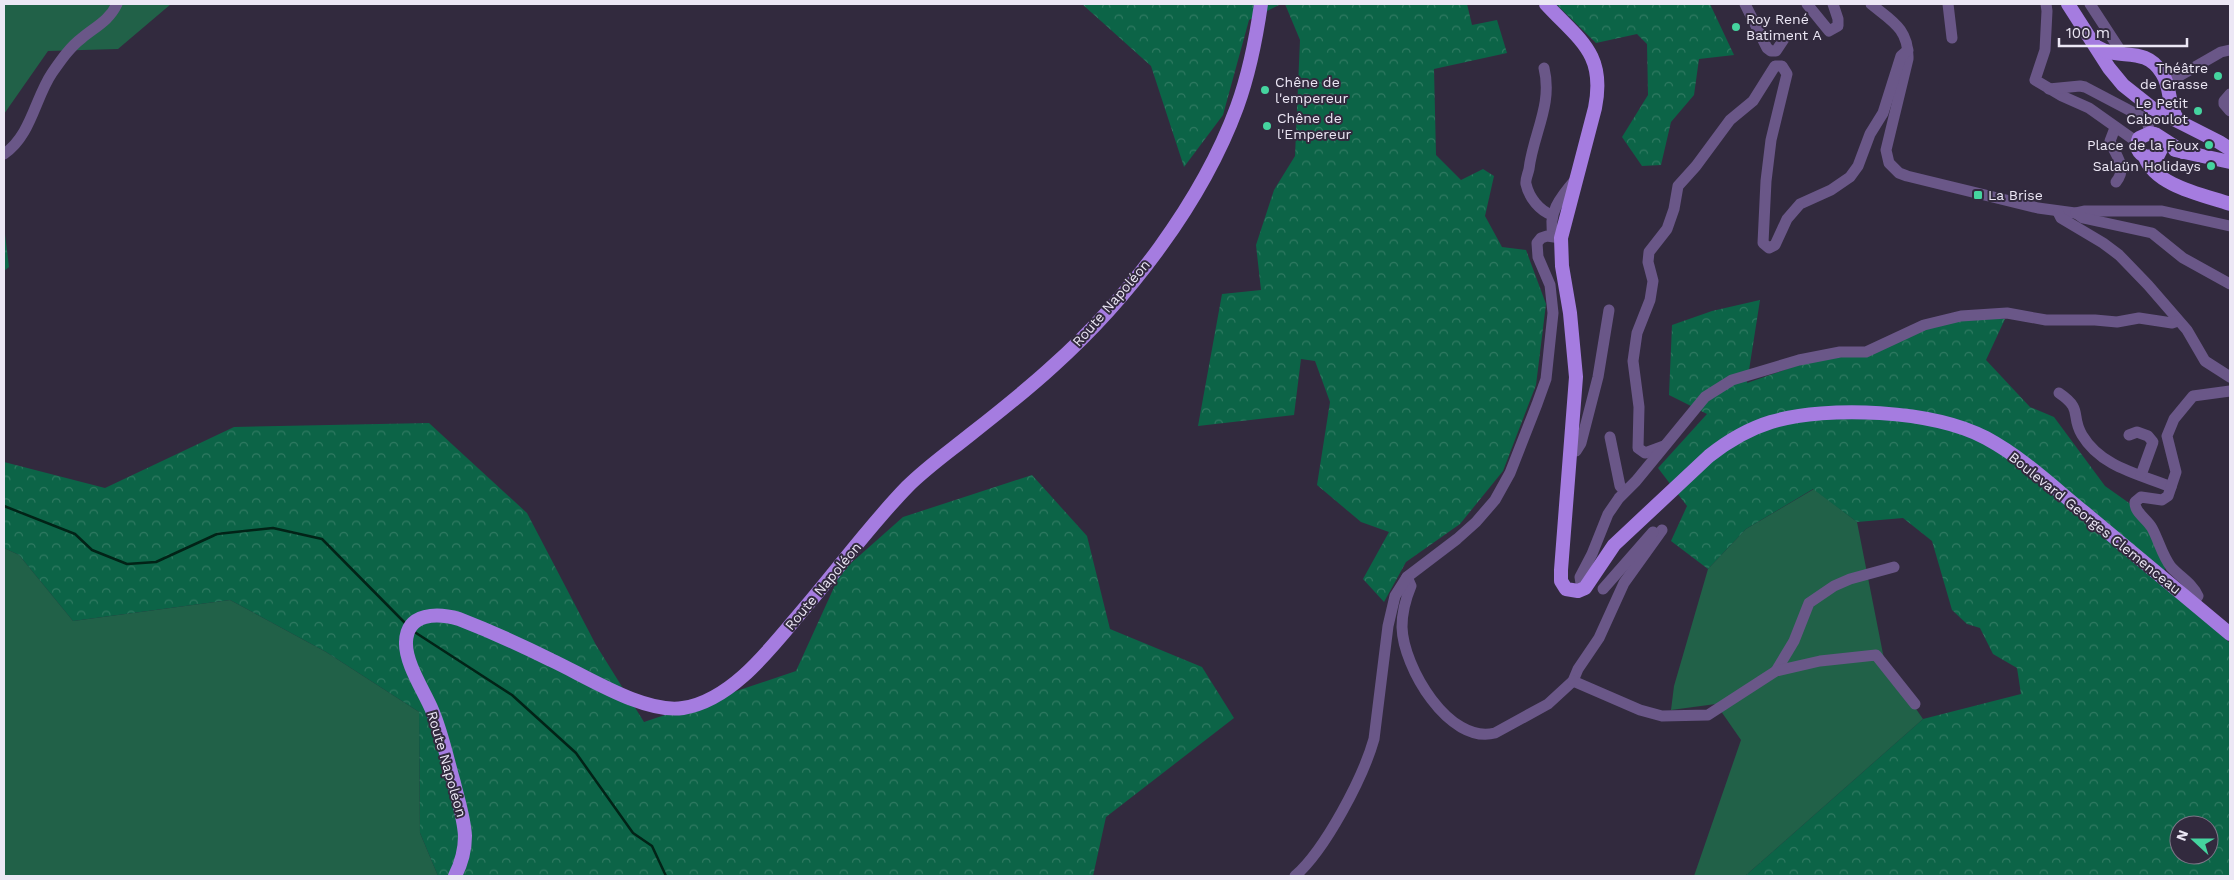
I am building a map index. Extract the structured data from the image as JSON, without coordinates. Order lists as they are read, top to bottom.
{
  "streets": {
    "main road": ["Route Napoléon", "Boulevard Georges Clemenceau"]
  },
  "places": {
    "other": [
      "Roy René Batiment A",
      "Théâtre de Grasse",
      "Chêne de l'empereur",
      "Le Petit Caboulot",
      "Chêne de l'Empereur",
      "Place de la Foux",
      "Salaün Holidays"
    ],
    "transit": ["La Brise"]
  },
  "scale_bar": "100 m",
  "north": "left"
}
